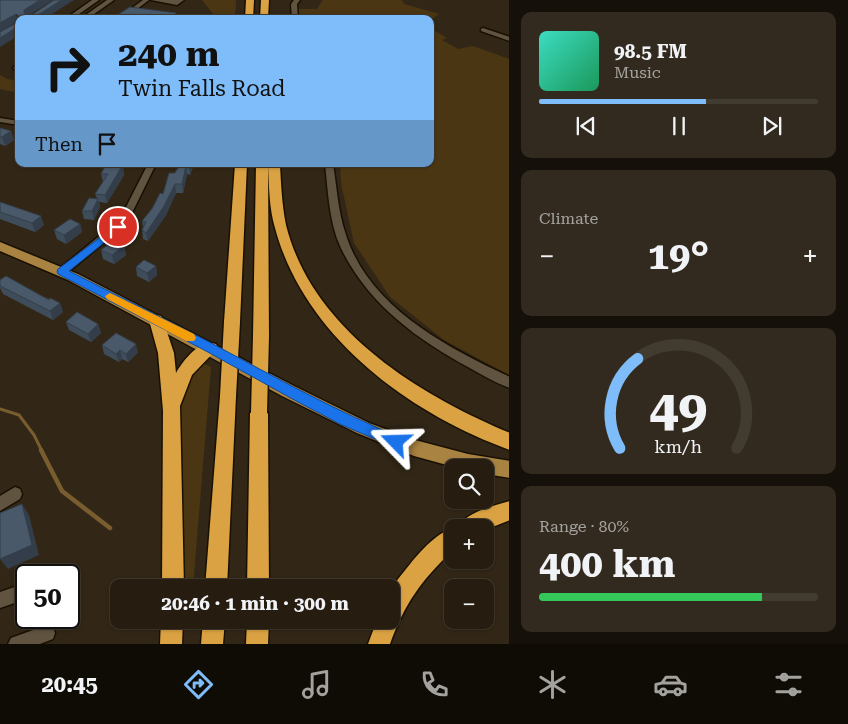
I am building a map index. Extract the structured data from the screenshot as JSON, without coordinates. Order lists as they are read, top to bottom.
{
  "page": {
    "turn": ["240 m", "Twin Falls Road"],
    "song": ["98.5 FM", "Music"],
    "then": "Then",
    "tile": [
      "Climate",
      ["Range · 80%", "400 km"]
    ],
    "heat": ["−", "19°", "+"],
    "map_buttons": ["+", "−"],
    "limit": "50",
    "trip": "20:46 · 1 min · 300 m",
    "tabs": "20:45",
    "gauge": ["49", "km/h"]
  }
}
